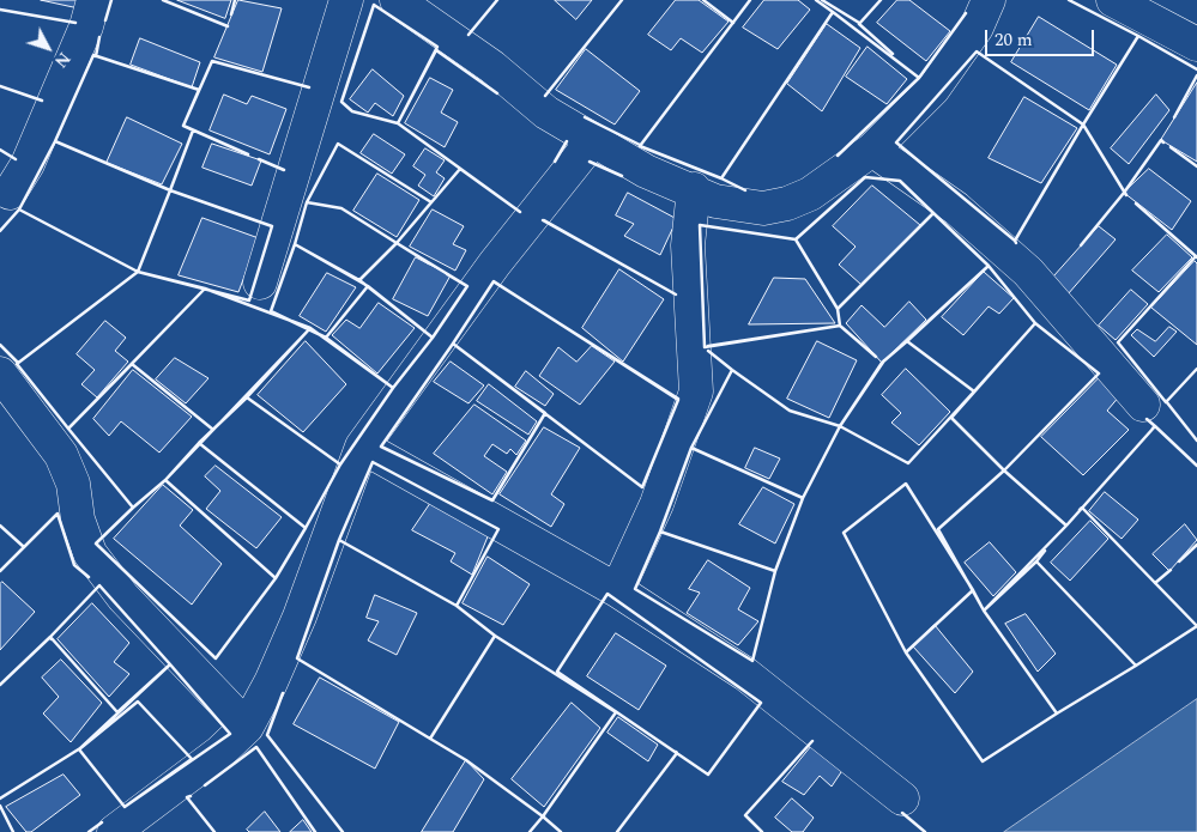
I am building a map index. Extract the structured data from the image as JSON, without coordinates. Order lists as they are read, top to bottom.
{
  "scale_bar": "20 m",
  "north": "bottom right"
}
